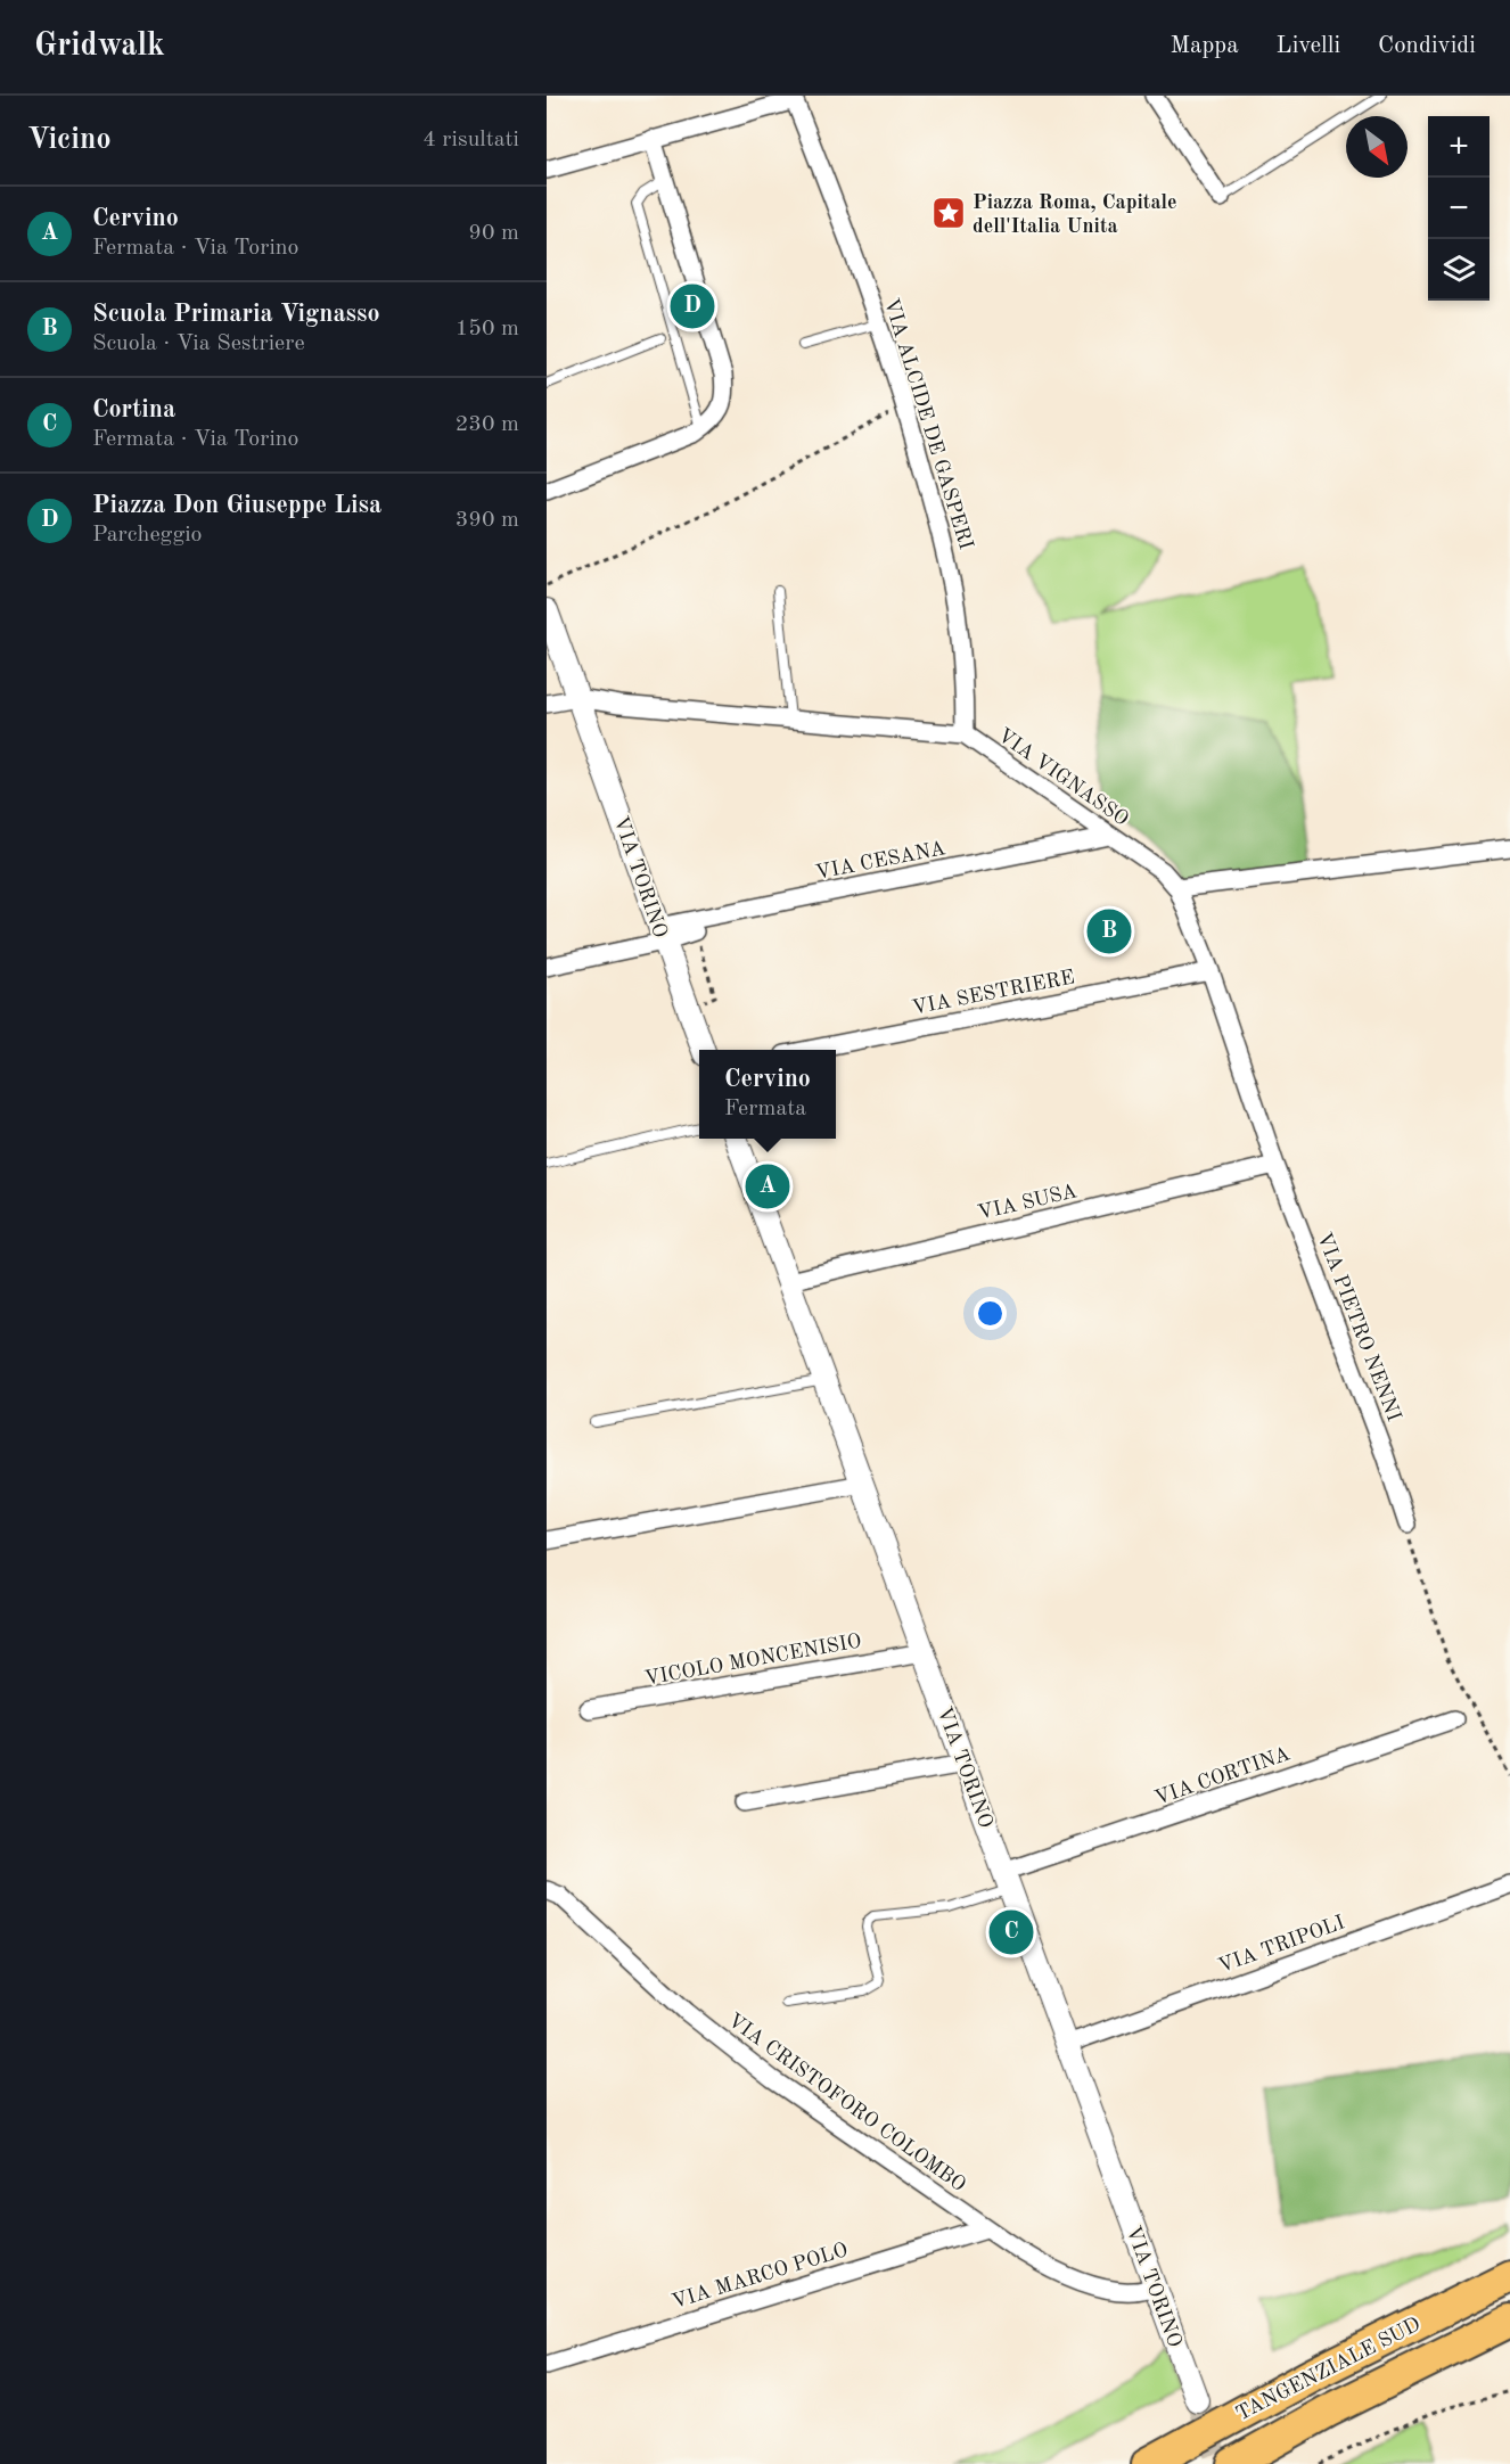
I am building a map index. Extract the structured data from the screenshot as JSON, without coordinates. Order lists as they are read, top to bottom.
{
  "streets": {
    "highway": ["TANGENZIALE SUD"],
    "street": [
      "VIA ALCIDE DE GASPERI",
      "VIA VIGNASSO",
      "VIA CESANA",
      "VIA TORINO",
      "VIA SESTRIERE",
      "VIA SUSA",
      "VIA PIETRO NENNI",
      "VICOLO MONCENISIO",
      "VIA CORTINA",
      "VIA TRIPOLI",
      "VIA CRISTOFORO COLOMBO",
      "VIA MARCO POLO"
    ]
  },
  "crossings": [
    ["VIA ALCIDE DE GASPERI", "VIA VIGNASSO"],
    ["VIA VIGNASSO", "VIA CESANA"],
    ["VIA VIGNASSO", "VIA TORINO"],
    ["VIA VIGNASSO", "VIA PIETRO NENNI"],
    ["VIA CESANA", "VIA TORINO"],
    ["VIA TORINO", "VIA SUSA"],
    ["VIA TORINO", "VICOLO MONCENISIO"],
    ["VIA TORINO", "VIA CORTINA"],
    ["VIA TORINO", "VIA TRIPOLI"],
    ["VIA TORINO", "VIA CRISTOFORO COLOMBO"],
    ["VIA SESTRIERE", "VIA PIETRO NENNI"],
    ["VIA SUSA", "VIA PIETRO NENNI"],
    ["VIA CRISTOFORO COLOMBO", "VIA MARCO POLO"]
  ],
  "places": {
    "place": ["Piazza Roma, Capitale dell'Italia Unita"]
  },
  "north": "bottom right",
  "page": {
    "header": "Gridwalk",
    "nav": ["Mappa", "Livelli", "Condividi"],
    "heading": ["Vicino", "4 risultati"],
    "map_buttons": ["+", "−"],
    "list": [
      {
        "mark": "A",
        "name": "Cervino",
        "note": "Fermata · Via Torino",
        "value": "90 m"
      },
      {
        "mark": "B",
        "name": "Scuola Primaria Vignasso",
        "note": "Scuola · Via Sestriere",
        "value": "150 m"
      },
      {
        "mark": "C",
        "name": "Cortina",
        "note": "Fermata · Via Torino",
        "value": "230 m"
      },
      {
        "mark": "D",
        "name": "Piazza Don Giuseppe Lisa",
        "note": "Parcheggio",
        "value": "390 m"
      }
    ],
    "pins": [
      "D",
      "B",
      "A",
      "C"
    ],
    "popup": ["Cervino", "Fermata"]
  }
}
